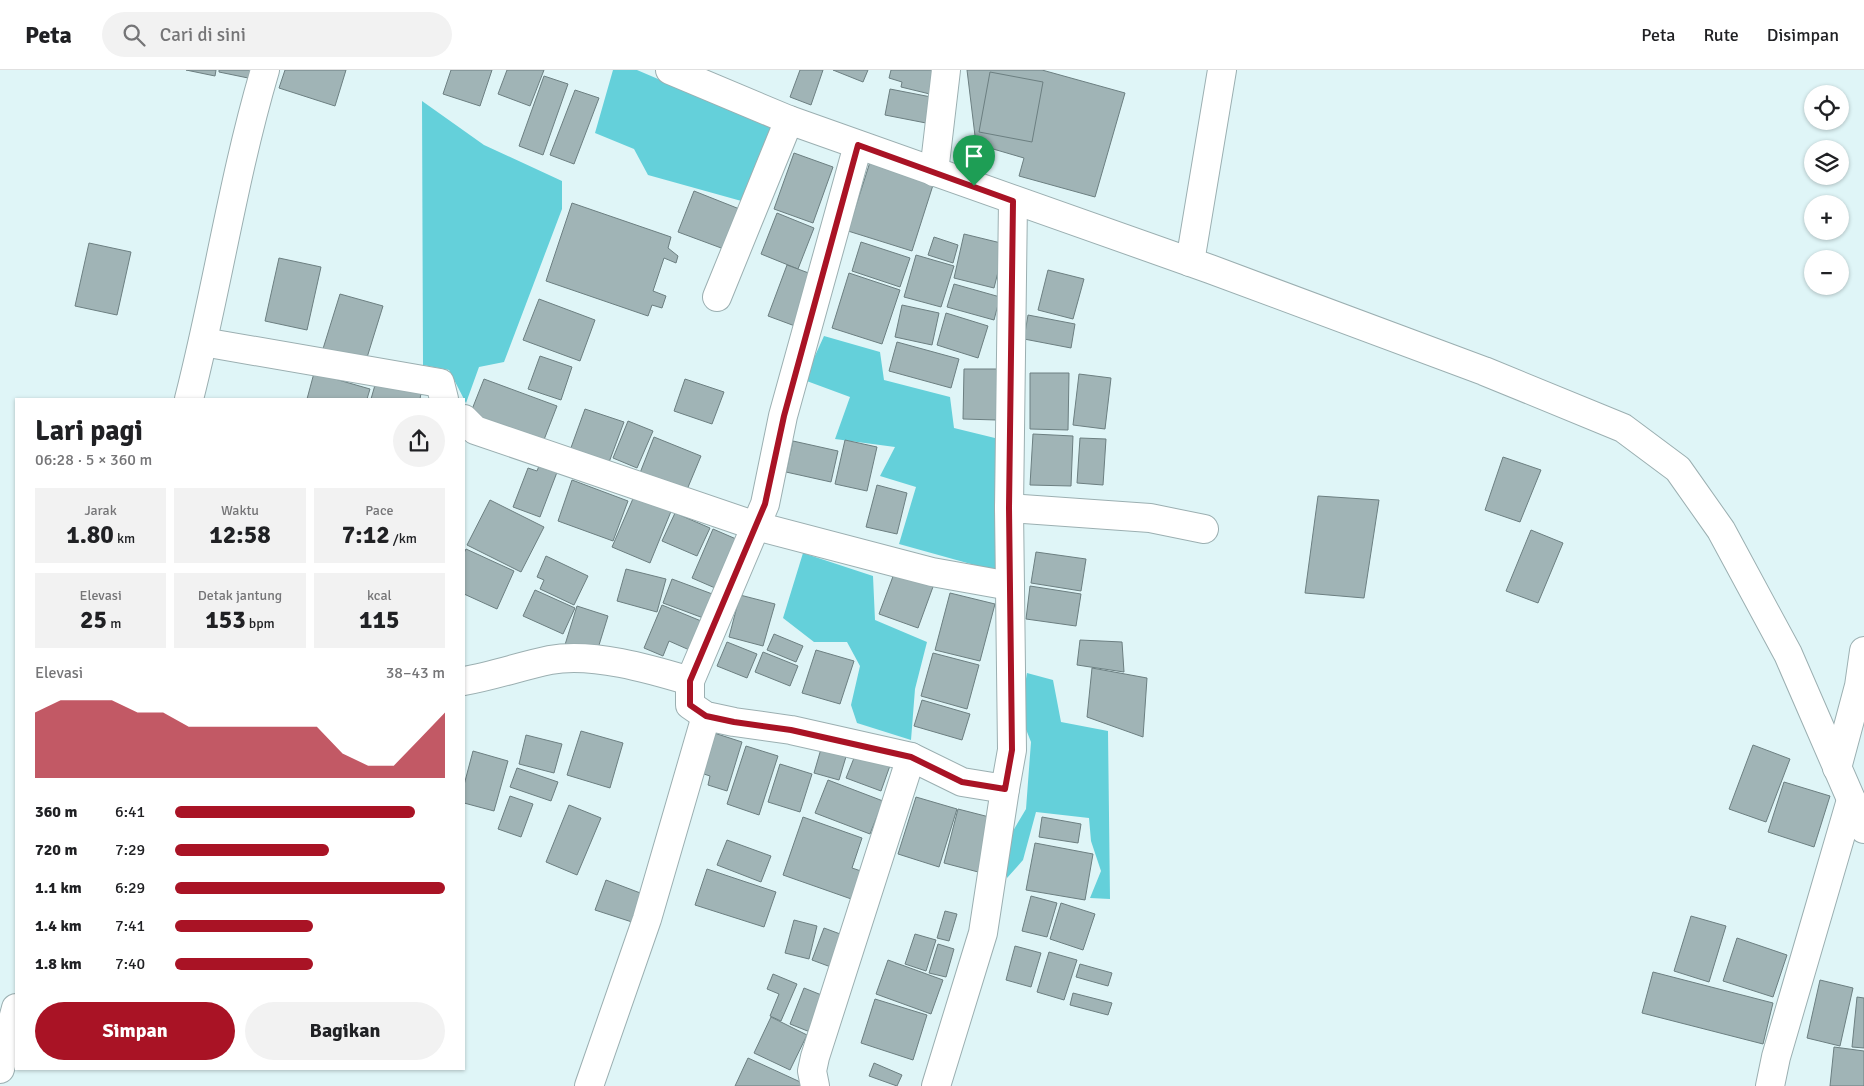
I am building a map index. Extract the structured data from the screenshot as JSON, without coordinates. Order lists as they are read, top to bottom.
{
  "page": {
    "header": "Peta",
    "search": "Cari di sini",
    "nav": ["Peta", "Rute", "Disimpan"],
    "map_buttons": ["+", "−"],
    "heading": ["Lari pagi", "06:28 · 5 × 360 m"],
    "stats": [
      ["Jarak", "1.80 km"],
      ["Waktu", "12:58"],
      ["Pace", "7:12 /km"],
      ["Elevasi", "25 m"],
      ["Detak jantung", "153 bpm"],
      ["kcal", "115"]
    ],
    "chart": ["Elevasi", "38–43 m"],
    "list": [
      {
        "name": "360 m",
        "note": "6:41"
      },
      {
        "name": "720 m",
        "note": "7:29"
      },
      {
        "name": "1.1 km",
        "note": "6:29"
      },
      {
        "name": "1.4 km",
        "note": "7:41"
      },
      {
        "name": "1.8 km",
        "note": "7:40"
      }
    ],
    "buttons": ["Simpan", "Bagikan"]
  }
}
